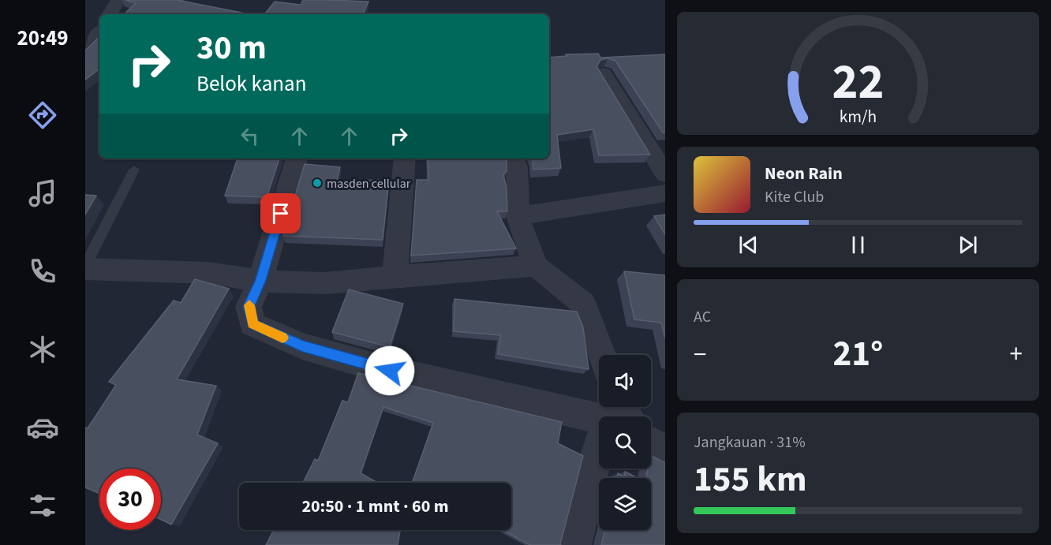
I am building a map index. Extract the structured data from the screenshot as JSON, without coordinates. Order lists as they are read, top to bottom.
{
  "places": ["masden cellular"],
  "page": {
    "tabs": "20:49",
    "turn": ["30 m", "Belok kanan"],
    "song": ["Neon Rain", "Kite Club"],
    "tile": [
      "AC",
      ["Jangkauan · 31%", "155 km"]
    ],
    "heat": ["−", "21°", "+"],
    "limit": "30",
    "trip": "20:50 · 1 mnt · 60 m",
    "gauge": ["22", "km/h"]
  }
}
